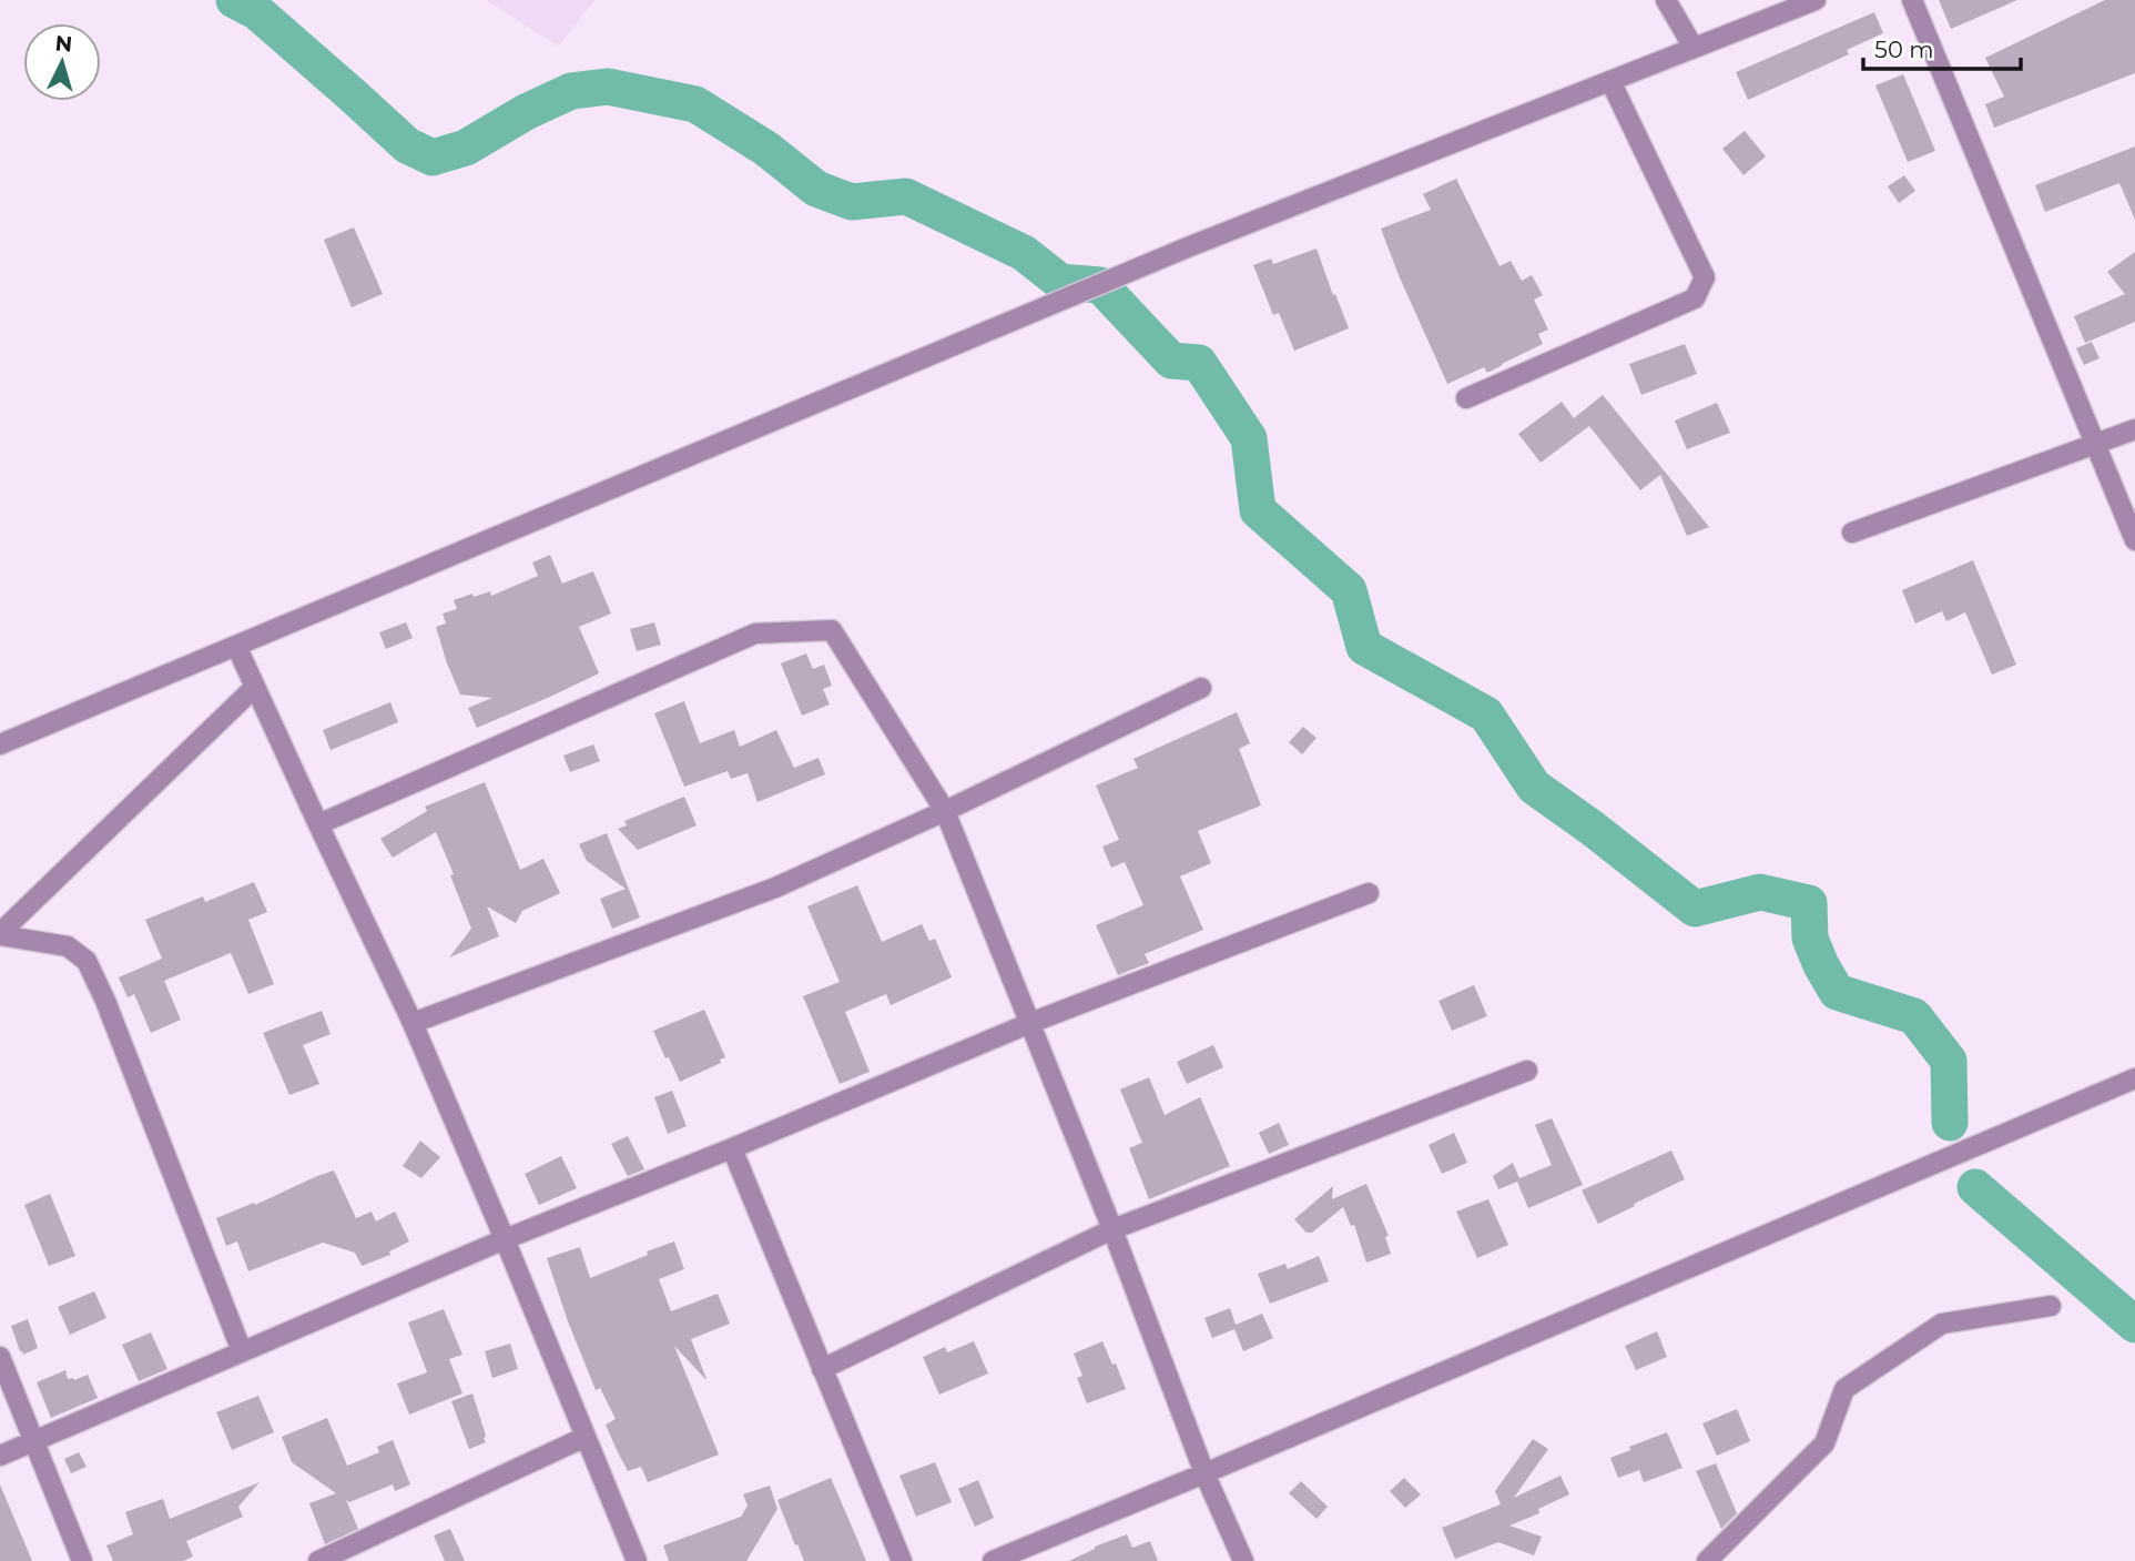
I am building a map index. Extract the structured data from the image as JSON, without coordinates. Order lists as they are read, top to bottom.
{
  "scale_bar": "50 m",
  "north": "top"
}
